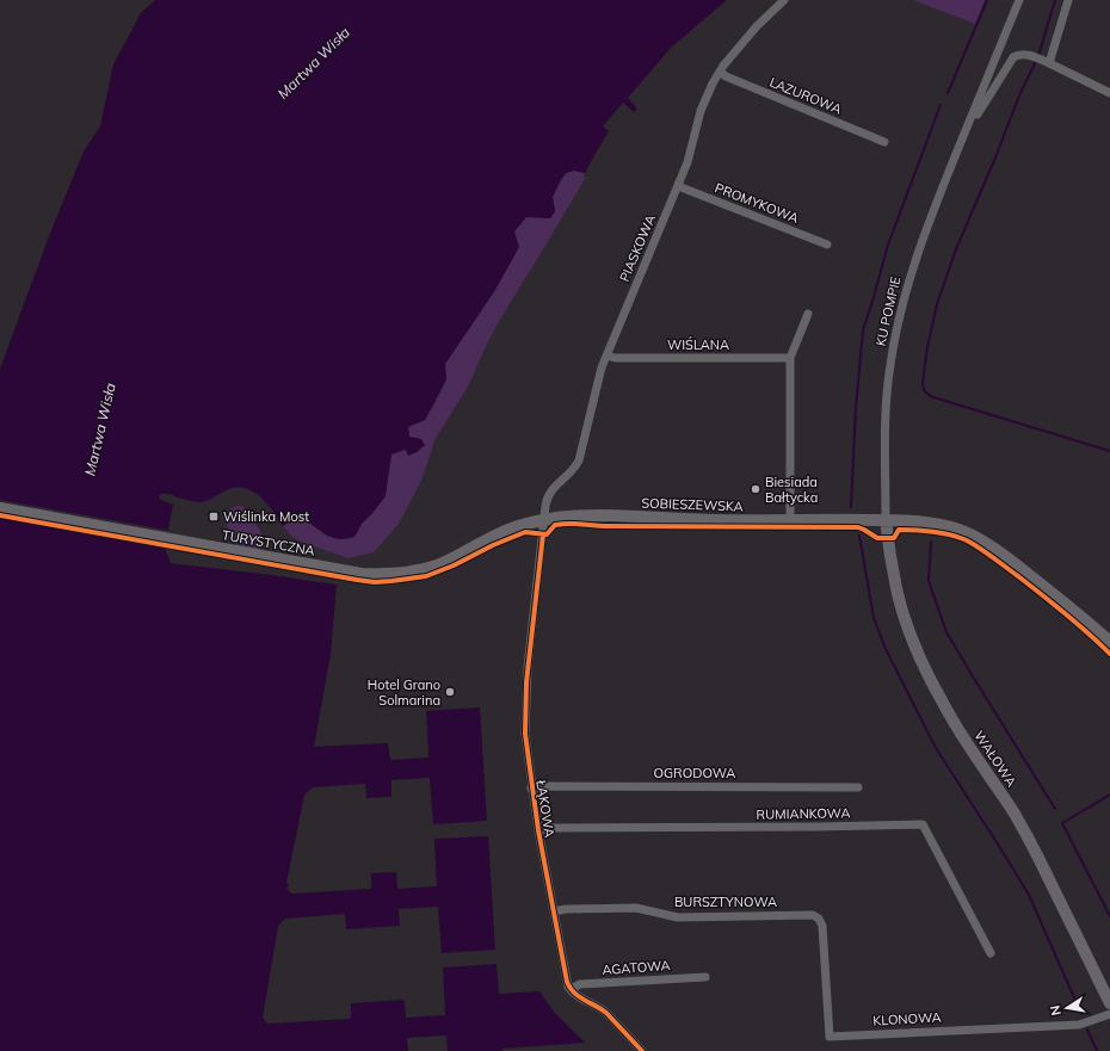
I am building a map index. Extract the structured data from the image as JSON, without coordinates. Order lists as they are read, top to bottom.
{
  "streets": {
    "main road": ["SOBIESZEWSKA", "TURYSTYCZNA", "WAŁOWA"],
    "street": [
      "LAZUROWA",
      "PROMYKOWA",
      "PIASKOWA",
      "KU POMPIE",
      "WIŚLANA",
      "OGRODOWA",
      "ŁĄKOWA",
      "RUMIANKOWA",
      "BURSZTYNOWA",
      "AGATOWA",
      "KLONOWA"
    ]
  },
  "crossings": [
    ["LAZUROWA", "PIASKOWA"],
    ["PROMYKOWA", "PIASKOWA"],
    ["PIASKOWA", "WIŚLANA"],
    ["PIASKOWA", "SOBIESZEWSKA"],
    ["PIASKOWA", "ŁĄKOWA"],
    ["KU POMPIE", "SOBIESZEWSKA"],
    ["KU POMPIE", "WAŁOWA"],
    ["SOBIESZEWSKA", "TURYSTYCZNA"],
    ["SOBIESZEWSKA", "WAŁOWA"],
    ["SOBIESZEWSKA", "ŁĄKOWA"],
    ["OGRODOWA", "ŁĄKOWA"],
    ["ŁĄKOWA", "RUMIANKOWA"],
    ["ŁĄKOWA", "BURSZTYNOWA"],
    ["ŁĄKOWA", "AGATOWA"],
    ["BURSZTYNOWA", "KLONOWA"]
  ],
  "water": ["Martwa Wisła"],
  "places": {
    "other": ["Biesiada Bałtycka", "Hotel Grano Solmarina"],
    "transit": ["Wiślinka Most"]
  },
  "north": "left"
}
